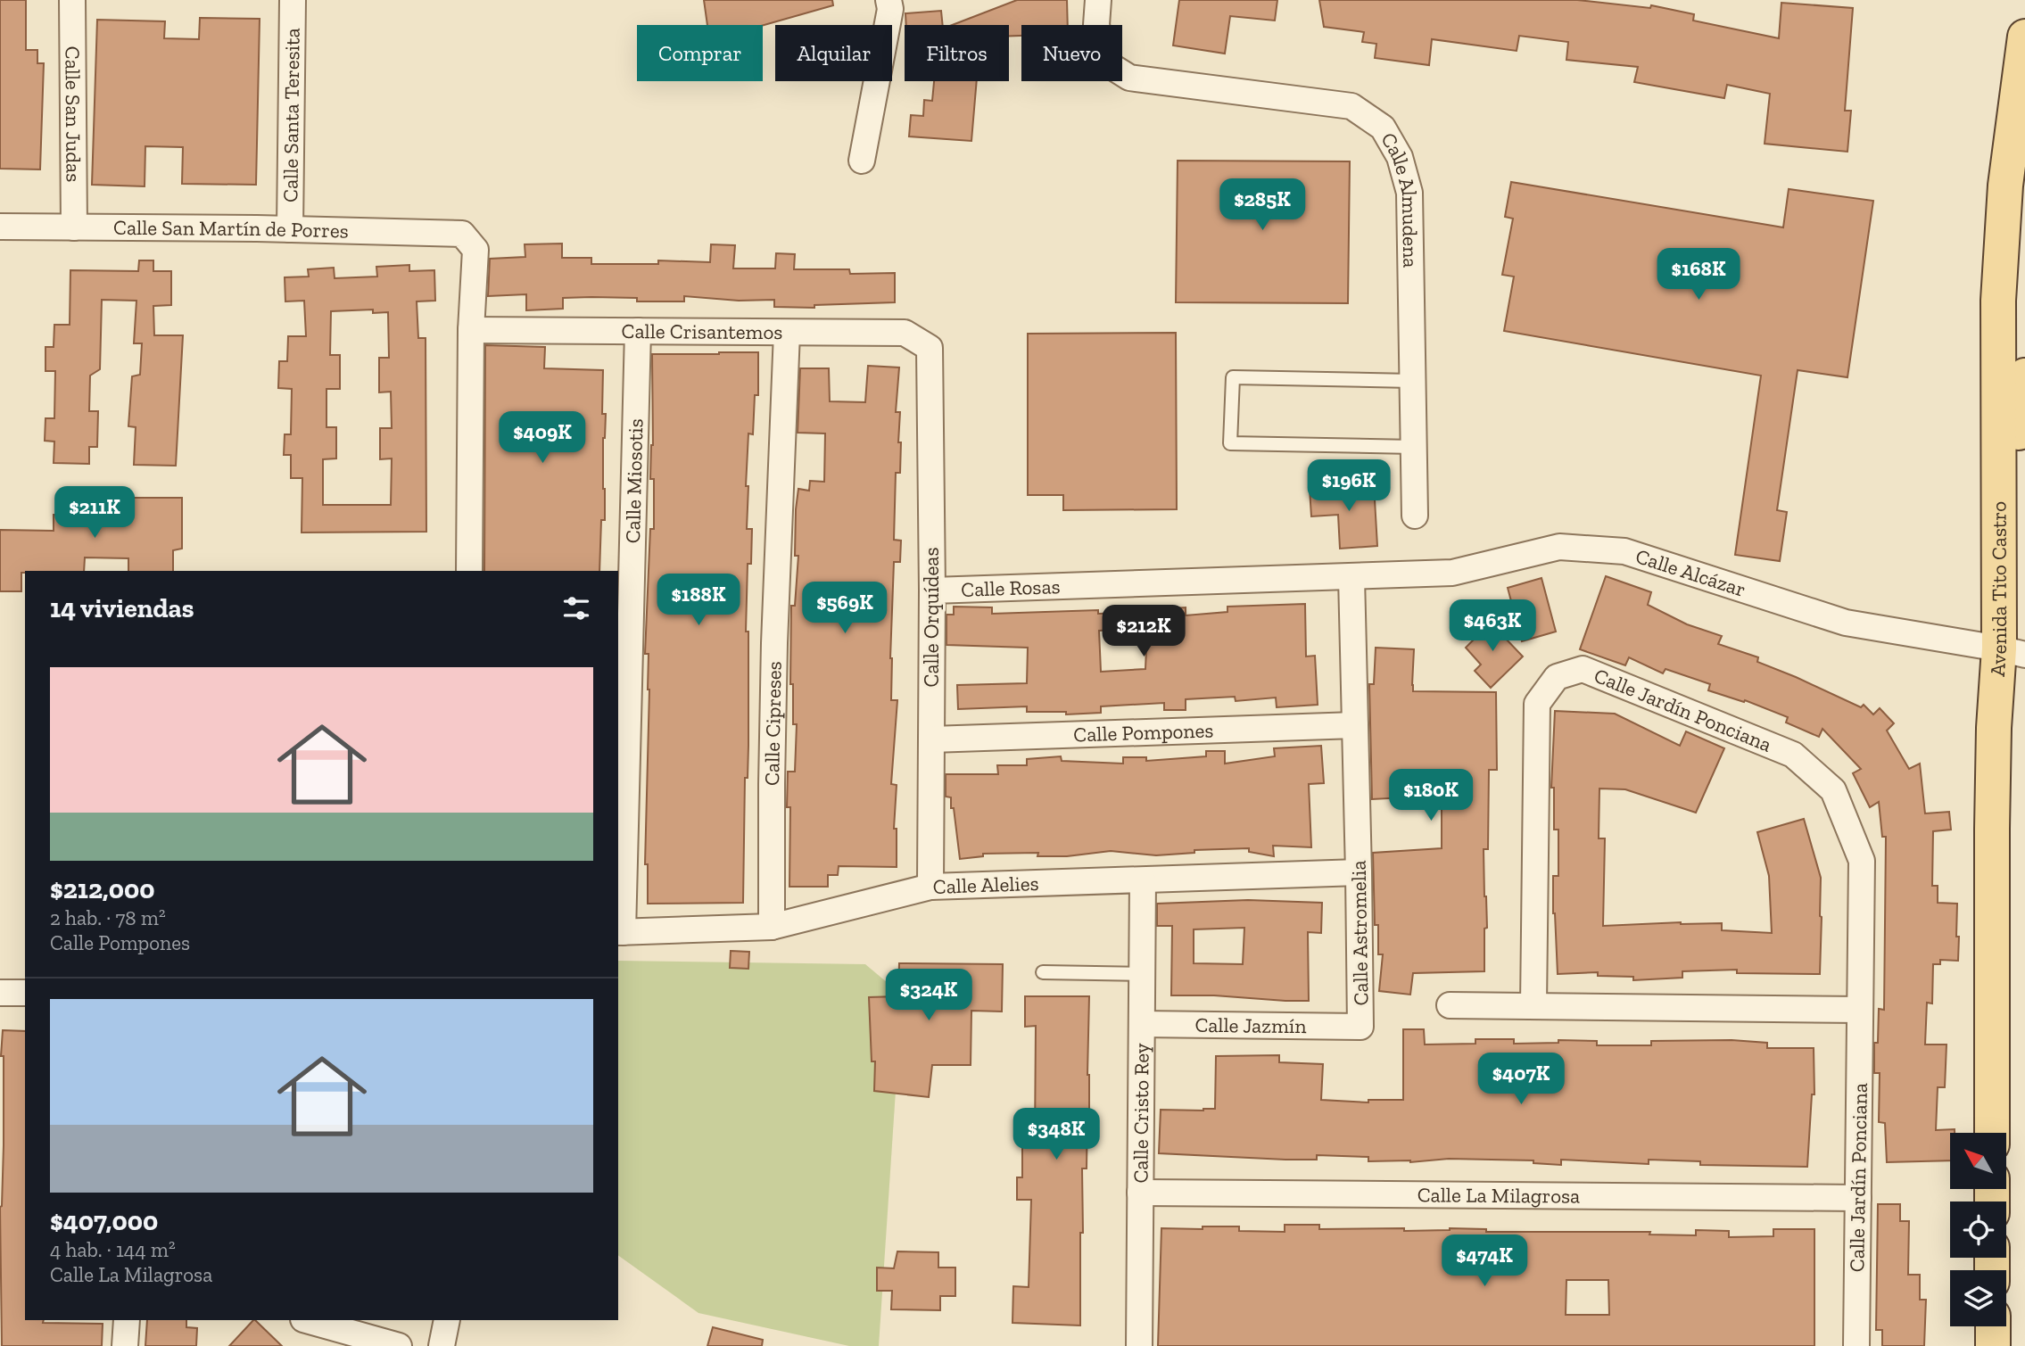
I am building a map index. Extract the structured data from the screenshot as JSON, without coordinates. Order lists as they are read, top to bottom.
{
  "streets": {
    "main road": ["Avenida Tito Castro"],
    "street": [
      "Calle San Judas",
      "Calle Santa Teresita",
      "Calle Almudena",
      "Calle San Martín de Porres",
      "Calle Crisantemos",
      "Calle Miosotis",
      "Calle Alcázar",
      "Calle Rosas",
      "Calle Orquídeas",
      "Calle Jardín Ponciana",
      "Calle Cipreses",
      "Calle Pompones",
      "Calle Alelies",
      "Calle Astromelia",
      "Calle Jazmín",
      "Calle Cristo Rey",
      "Calle La Milagrosa"
    ]
  },
  "crossings": [
    ["Calle San Judas", "Calle San Martín de Porres"],
    ["Calle Santa Teresita", "Calle San Martín de Porres"],
    ["Calle San Martín de Porres", "Calle Crisantemos"],
    ["Calle Crisantemos", "Calle Miosotis"],
    ["Calle Crisantemos", "Calle Orquídeas"],
    ["Calle Crisantemos", "Calle Cipreses"],
    ["Calle Miosotis", "Calle Alelies"],
    ["Calle Alcázar", "Calle Rosas"],
    ["Calle Alcázar", "Avenida Tito Castro"],
    ["Calle Alcázar", "Calle Astromelia"],
    ["Calle Rosas", "Calle Orquídeas"],
    ["Calle Rosas", "Calle Astromelia"],
    ["Calle Orquídeas", "Calle Pompones"],
    ["Calle Orquídeas", "Calle Alelies"],
    ["Calle Jardín Ponciana", "Calle La Milagrosa"],
    ["Calle Cipreses", "Calle Alelies"],
    ["Calle Pompones", "Calle Astromelia"],
    ["Calle Alelies", "Calle Astromelia"],
    ["Calle Alelies", "Calle Cristo Rey"],
    ["Calle Astromelia", "Calle Jazmín"],
    ["Calle Jazmín", "Calle Cristo Rey"],
    ["Calle Cristo Rey", "Calle La Milagrosa"]
  ],
  "north": "top left",
  "page": {
    "chip": [
      "Comprar",
      "Alquilar",
      "Filtros",
      "Nuevo"
    ],
    "price": [
      "$285K",
      "$168K",
      "$409K",
      "$196K",
      "$211K",
      "$188K",
      "$569K",
      "$463K",
      "$212K",
      "$180K",
      "$324K",
      "$407K",
      "$348K",
      "$474K"
    ],
    "heading": "14 viviendas",
    "list": [
      {
        "name": "$212,000",
        "note": "2 hab. · 78 m² · Calle Pompones"
      },
      {
        "name": "$407,000",
        "note": "4 hab. · 144 m² · Calle La Milagrosa"
      }
    ]
  }
}
